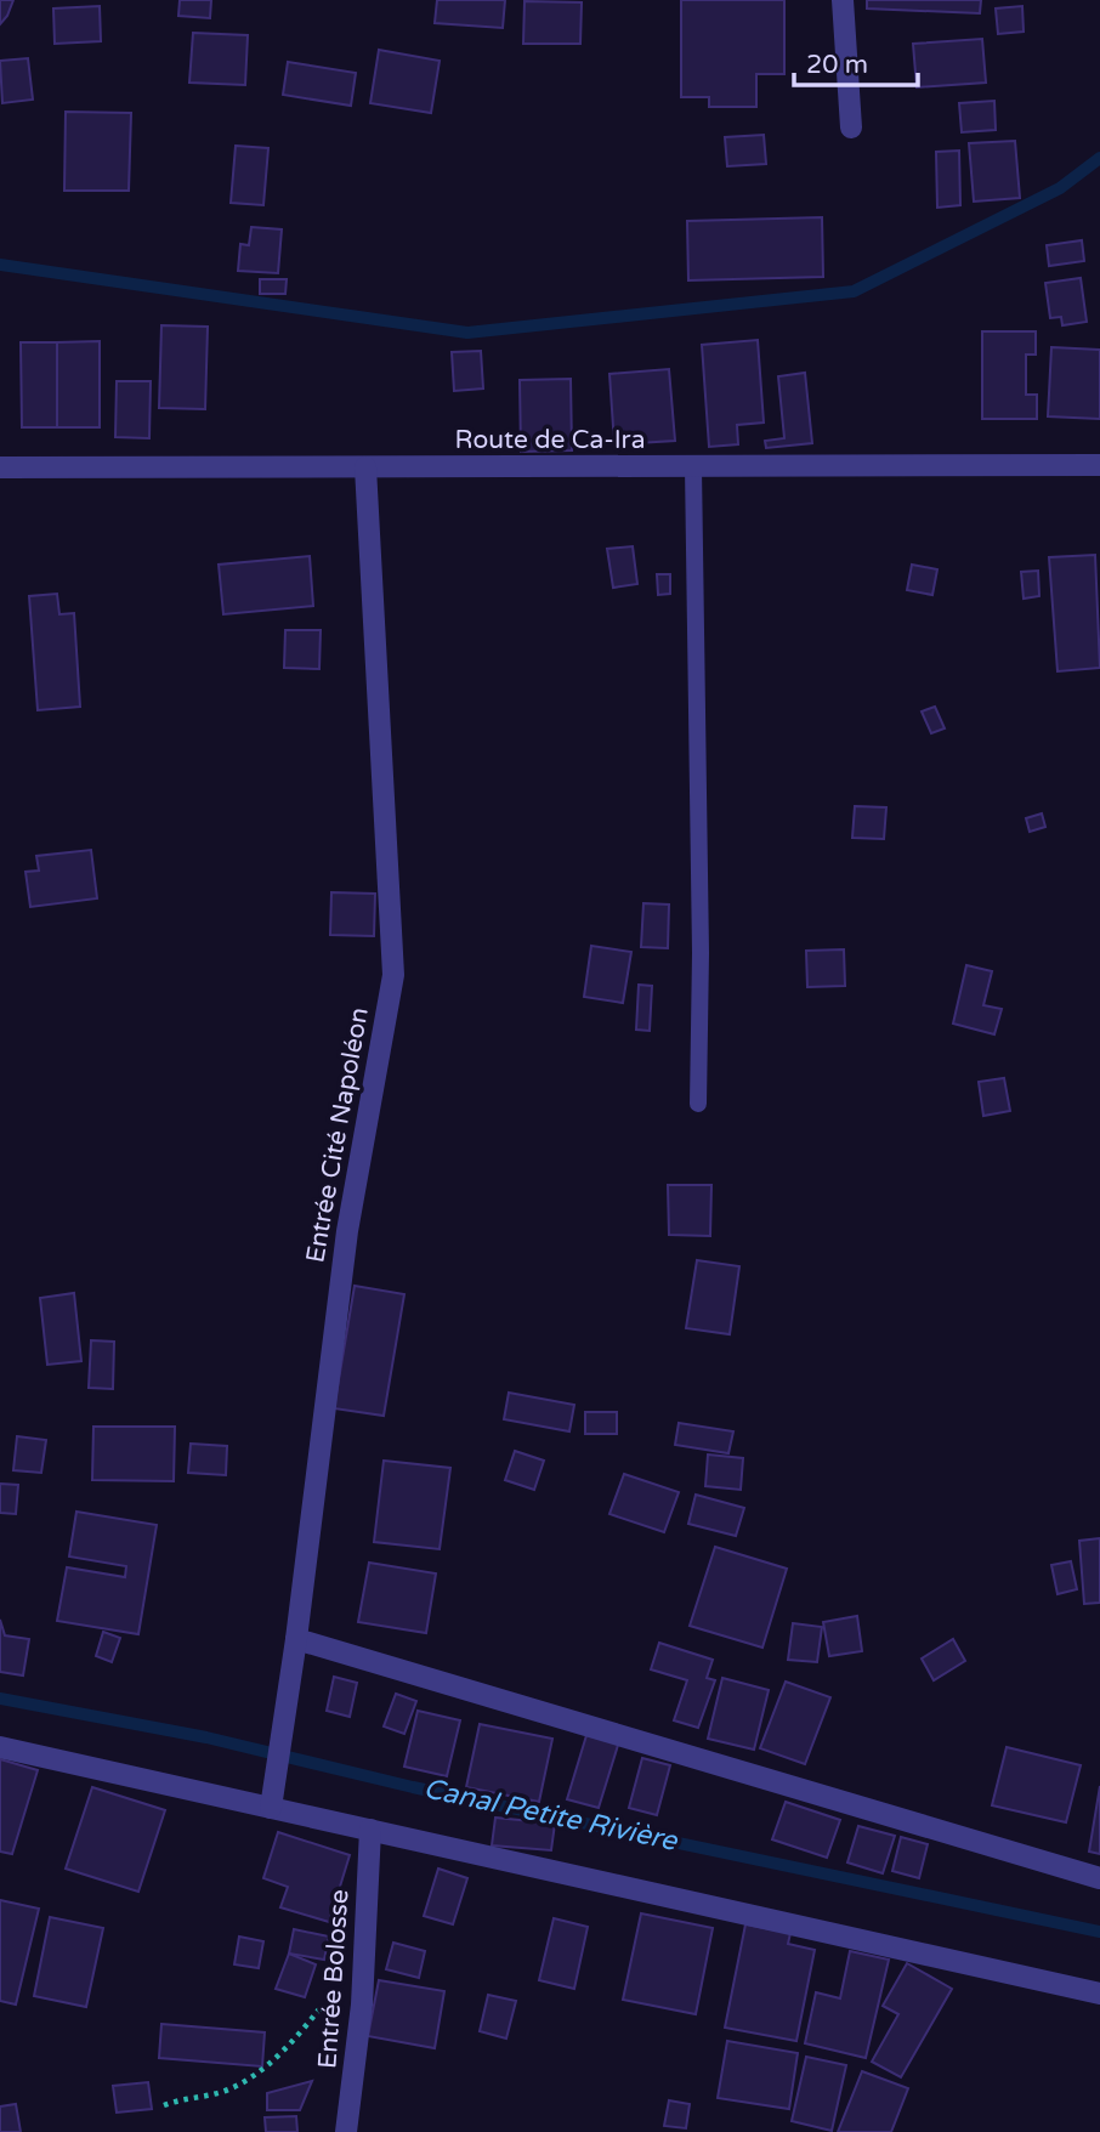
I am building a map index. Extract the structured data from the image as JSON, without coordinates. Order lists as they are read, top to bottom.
{
  "streets": {
    "street": ["Route de Ca-Ira", "Entrée Cité Napoléon", "Entrée Bolosse"]
  },
  "crossings": [
    ["Route de Ca-Ira", "Entrée Cité Napoléon"]
  ],
  "water": ["Canal Petite Rivière"],
  "scale_bar": "20 m"
}
